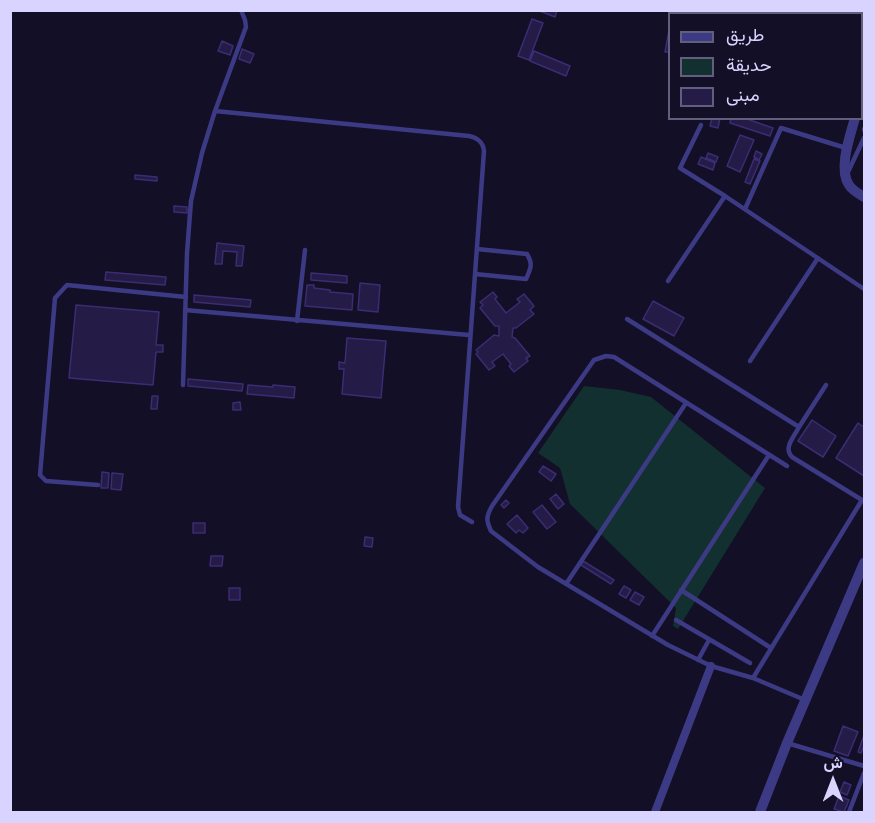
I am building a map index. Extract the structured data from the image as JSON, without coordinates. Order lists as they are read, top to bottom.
{
  "legend": ["طريق", "حديقة", "مبنى"],
  "north": "top"
}
